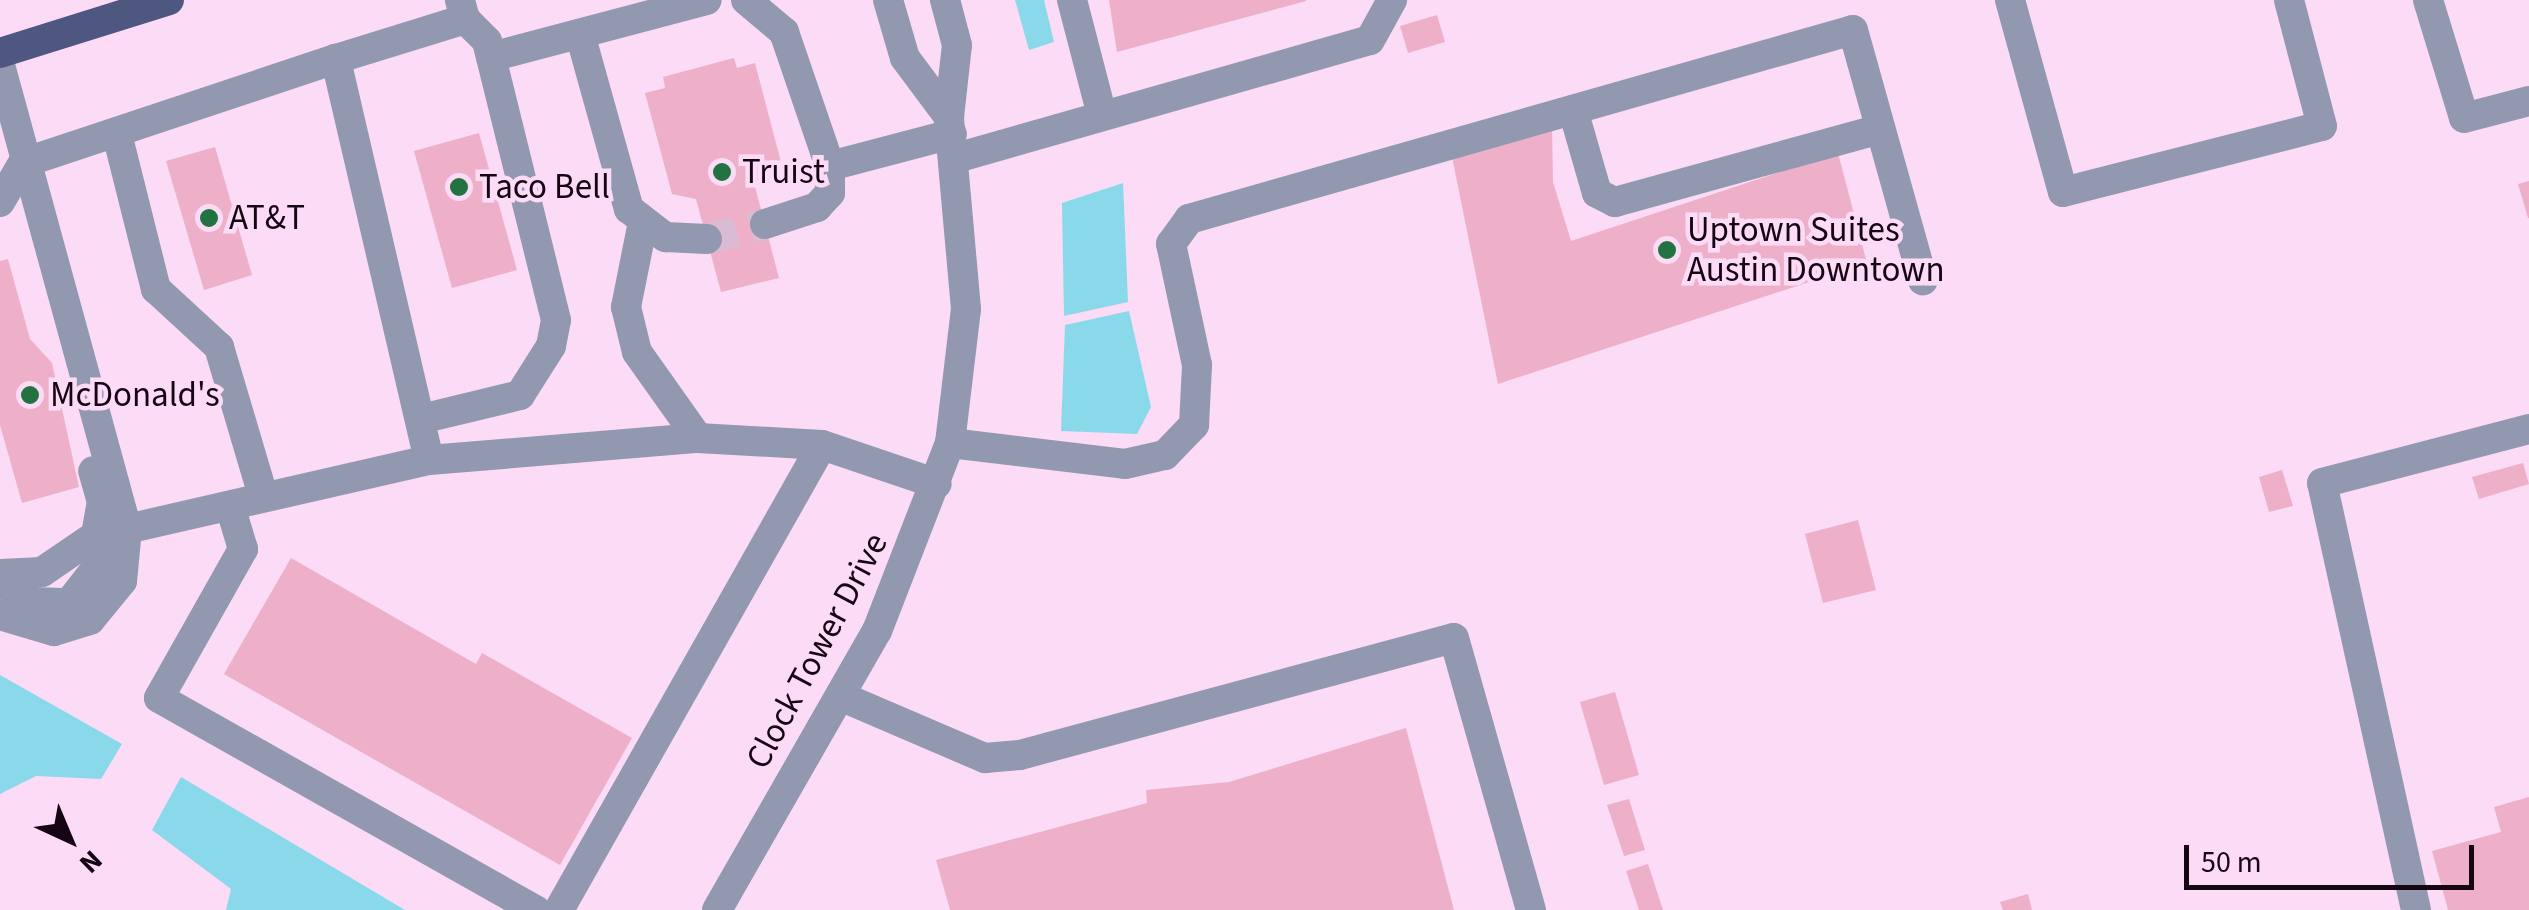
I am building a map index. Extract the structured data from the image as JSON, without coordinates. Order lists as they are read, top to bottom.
{
  "streets": {
    "street": ["Clock Tower Drive"]
  },
  "places": [
    "Truist",
    "Taco Bell",
    "AT&T",
    "Uptown Suites Austin Downtown",
    "McDonald's"
  ],
  "scale_bar": "50 m",
  "north": "bottom right"
}
